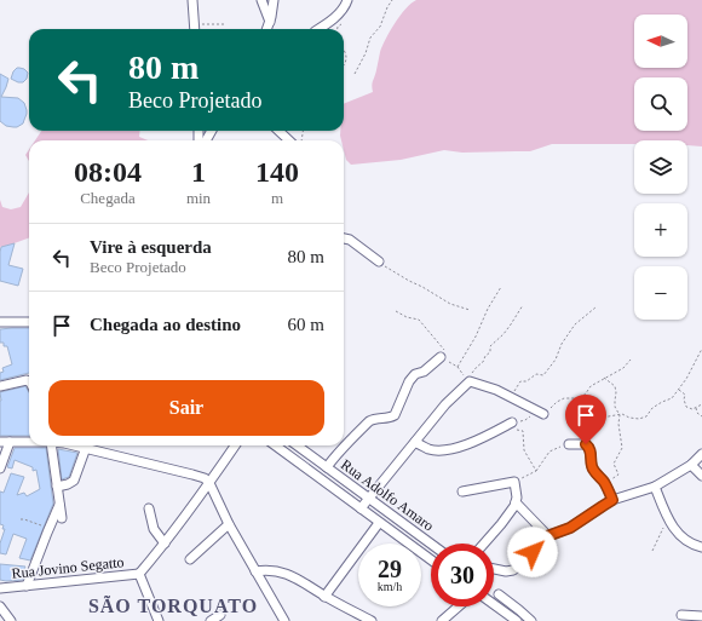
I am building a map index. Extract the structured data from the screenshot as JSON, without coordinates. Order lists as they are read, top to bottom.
{
  "streets": {
    "street": ["Rua Adolfo Amaro", "Rua Jovino Segatto"]
  },
  "districts": ["SÃO TORQUATO"],
  "north": "left",
  "page": {
    "map_buttons": ["+", "−"],
    "turn": ["80 m", "Beco Projetado"],
    "eta": [
      "08:04",
      "Chegada",
      "1",
      "min",
      "140",
      "m"
    ],
    "list": [
      {
        "name": "Vire à esquerda",
        "note": "Beco Projetado",
        "value": "80 m"
      },
      {
        "name": "Chegada ao destino",
        "value": "60 m"
      }
    ],
    "buttons": "Sair",
    "speed": "29 km/h",
    "limit": "30"
  }
}
